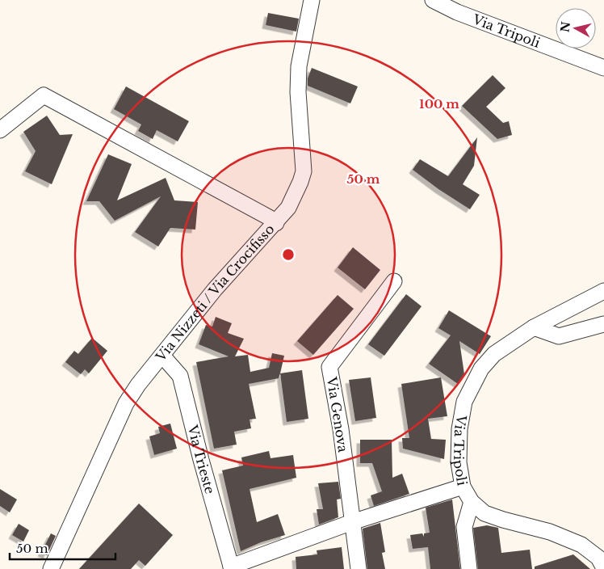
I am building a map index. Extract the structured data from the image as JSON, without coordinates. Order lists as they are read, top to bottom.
{
  "streets": {
    "street": [
      "Via Tripoli",
      "Via Nizzeti / Via Crocifisso",
      "Via Genova",
      "Via Trieste"
    ]
  },
  "crossings": [
    ["Via Nizzeti / Via Crocifisso", "Via Trieste"]
  ],
  "scale_bar": "50 m",
  "north": "left",
  "rings": ["100 m", "50 m"]
}
